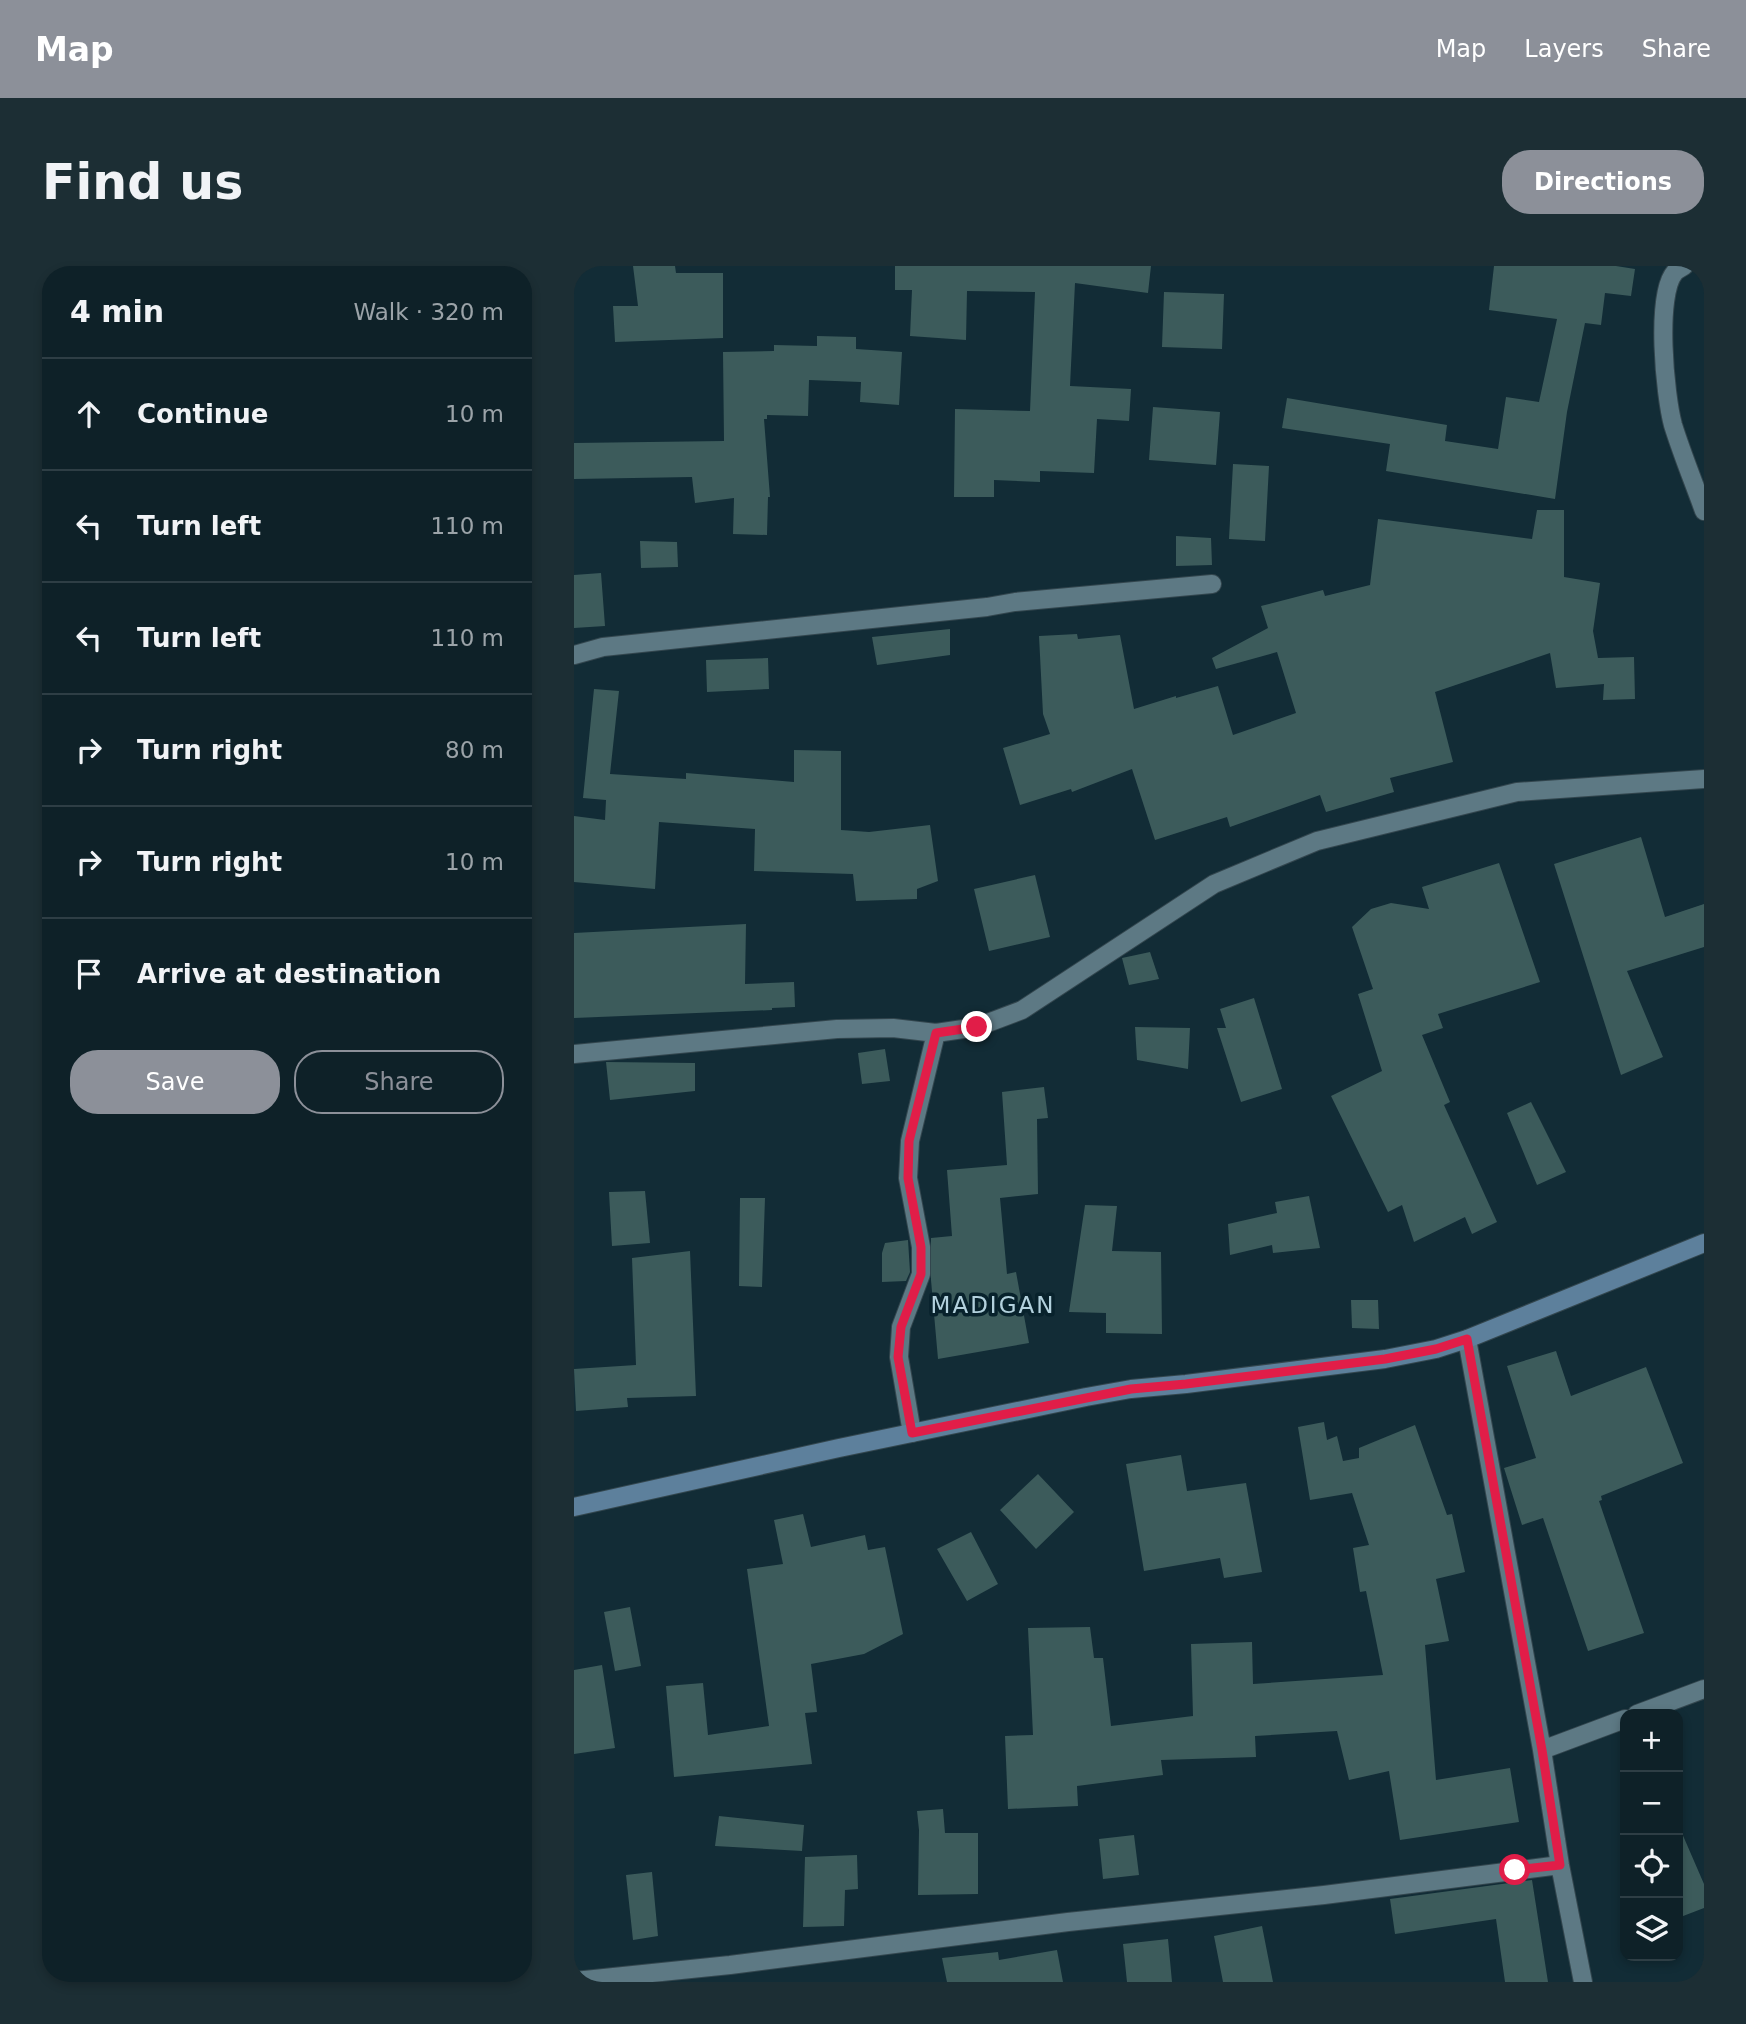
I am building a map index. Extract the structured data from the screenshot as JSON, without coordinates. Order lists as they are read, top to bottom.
{
  "districts": ["MADIGAN"],
  "page": {
    "header": "Map",
    "nav": ["Map", "Layers", "Share"],
    "buttons": [
      "Directions",
      ["Save", "Share"]
    ],
    "title": "Find us",
    "heading": ["4 min", "Walk · 320 m"],
    "list": [
      ["Continue", "10 m"],
      ["Turn left", "110 m"],
      ["Turn left", "110 m"],
      ["Turn right", "80 m"],
      ["Turn right", "10 m"],
      "Arrive at destination"
    ],
    "map_buttons": ["+", "−"]
  }
}
